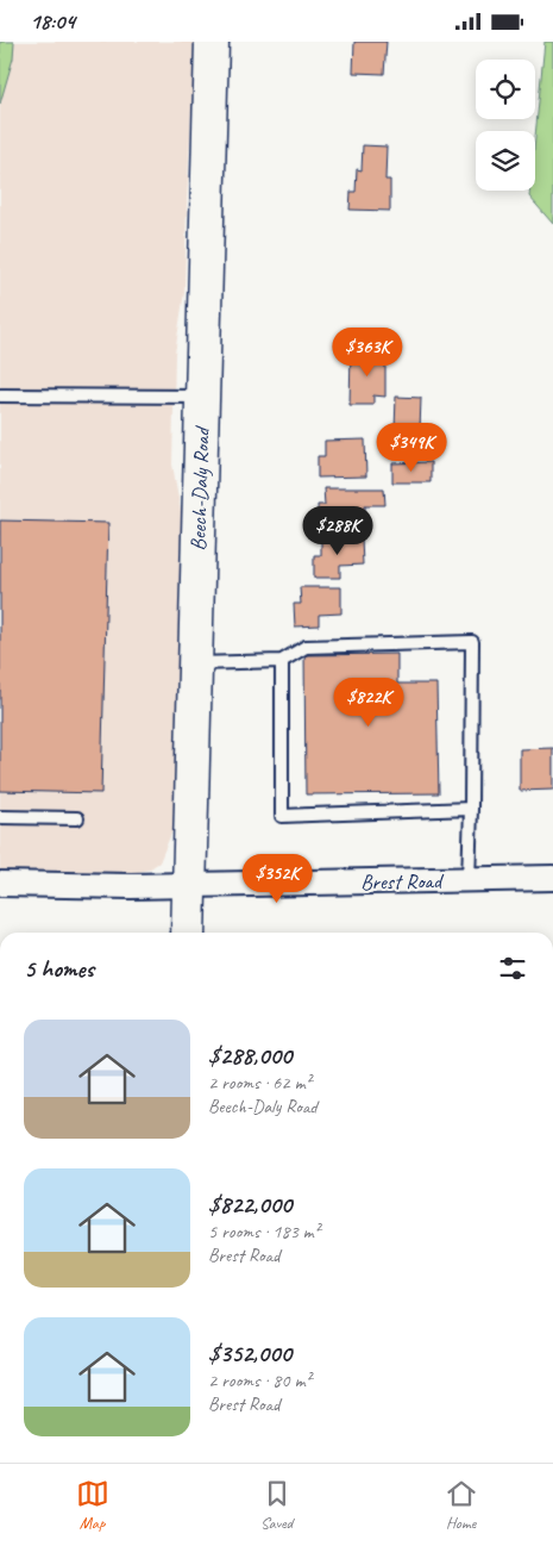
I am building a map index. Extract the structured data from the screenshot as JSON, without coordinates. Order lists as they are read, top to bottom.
{
  "streets": {
    "street": ["Beech-Daly Road", "Brest Road"]
  },
  "crossings": [
    ["Beech-Daly Road", "Brest Road"]
  ],
  "page": {
    "status": "18:04",
    "price": [
      "$363K",
      "$349K",
      "$288K",
      "$822K",
      "$352K"
    ],
    "heading": "5 homes",
    "list": [
      {
        "name": "$288,000",
        "note": "2 rooms · 62 m² · Beech-Daly Road"
      },
      {
        "name": "$822,000",
        "note": "5 rooms · 183 m² · Brest Road"
      },
      {
        "name": "$352,000",
        "note": "2 rooms · 80 m² · Brest Road"
      }
    ],
    "tabs": ["Map", "Saved", "Home"]
  }
}
